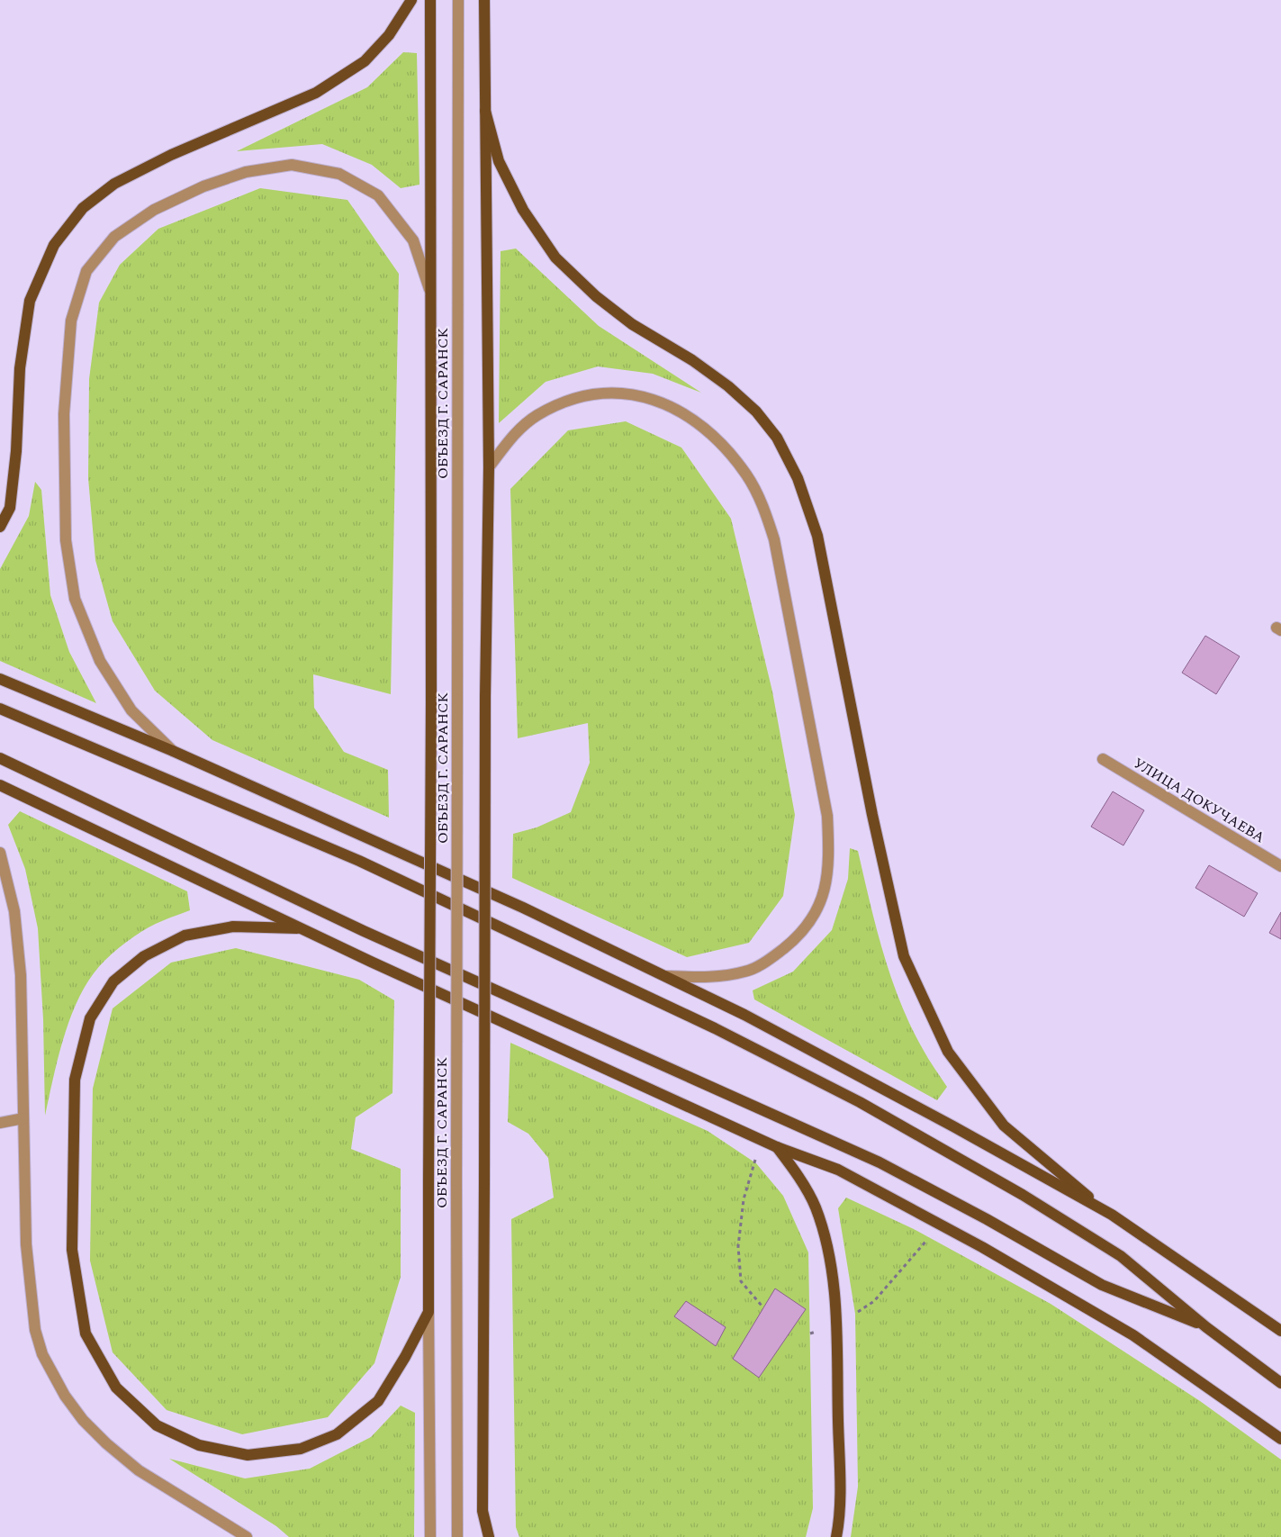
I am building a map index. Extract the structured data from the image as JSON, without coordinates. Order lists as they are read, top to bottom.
{
  "streets": {
    "street": ["ОБЪЕЗД Г. САРАНСК", "УЛИЦА ДОКУЧАЕВА"]
  }
}
